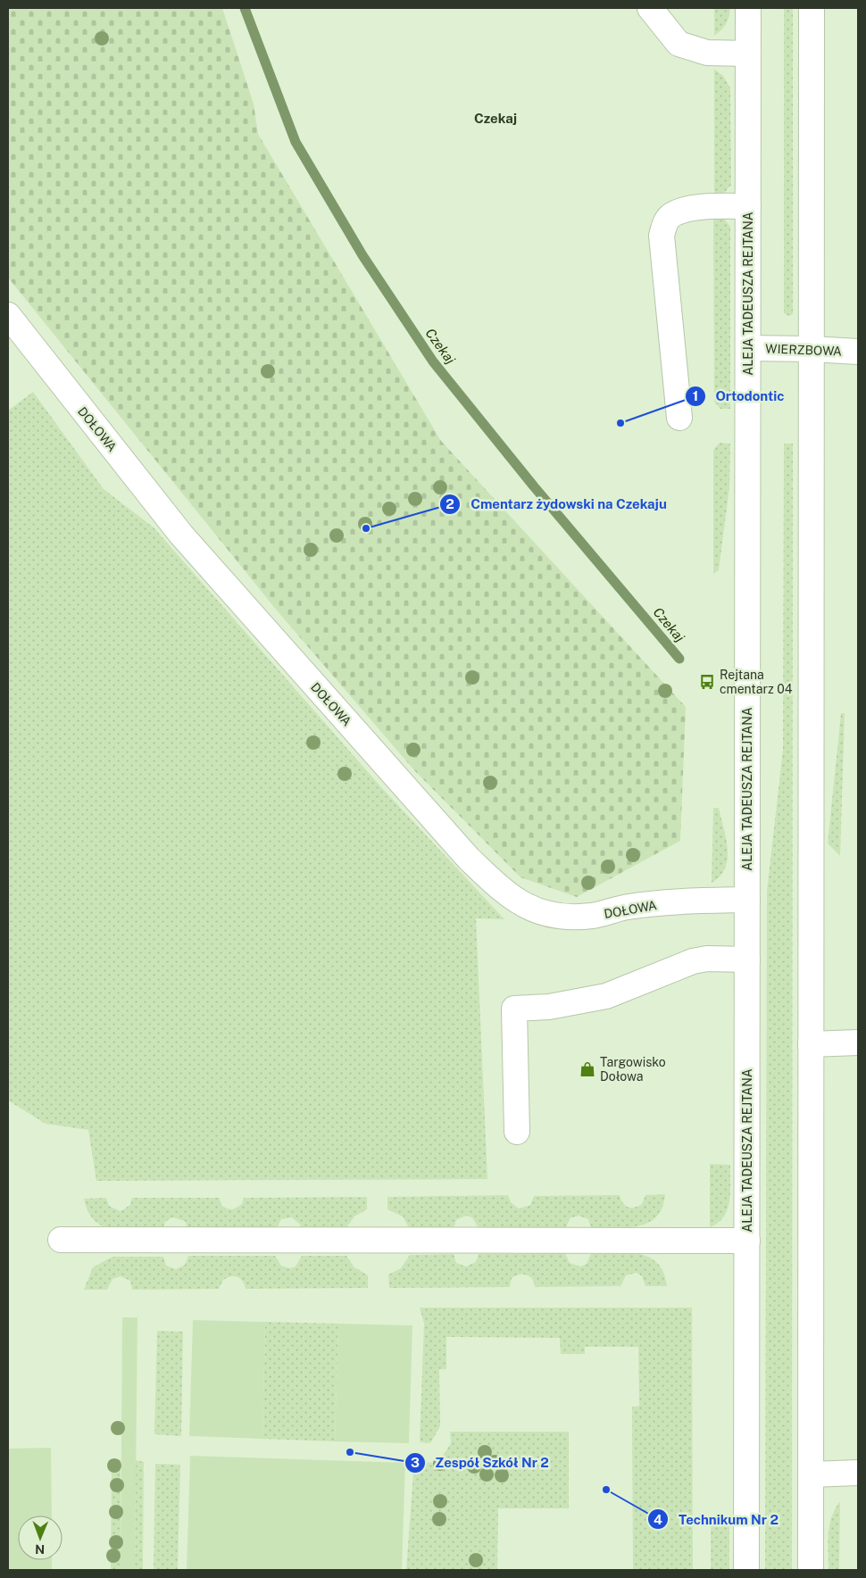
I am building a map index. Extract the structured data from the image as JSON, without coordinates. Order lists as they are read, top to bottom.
{
  "streets": {
    "main road": ["ALEJA TADEUSZA REJTANA", "WIERZBOWA", "DOŁOWA"]
  },
  "crossings": [
    ["ALEJA TADEUSZA REJTANA", "WIERZBOWA"],
    ["ALEJA TADEUSZA REJTANA", "DOŁOWA"]
  ],
  "districts": ["Czekaj"],
  "water": ["Czekaj"],
  "places": {
    "other": [
      "Ortodontic",
      "Cmentarz żydowski na Czekaju",
      "Zespół Szkół Nr 2",
      "Technikum Nr 2"
    ],
    "bus stop": ["Rejtana cmentarz 04"],
    "shop": ["Targowisko Dołowa"]
  },
  "north": "bottom"
}
